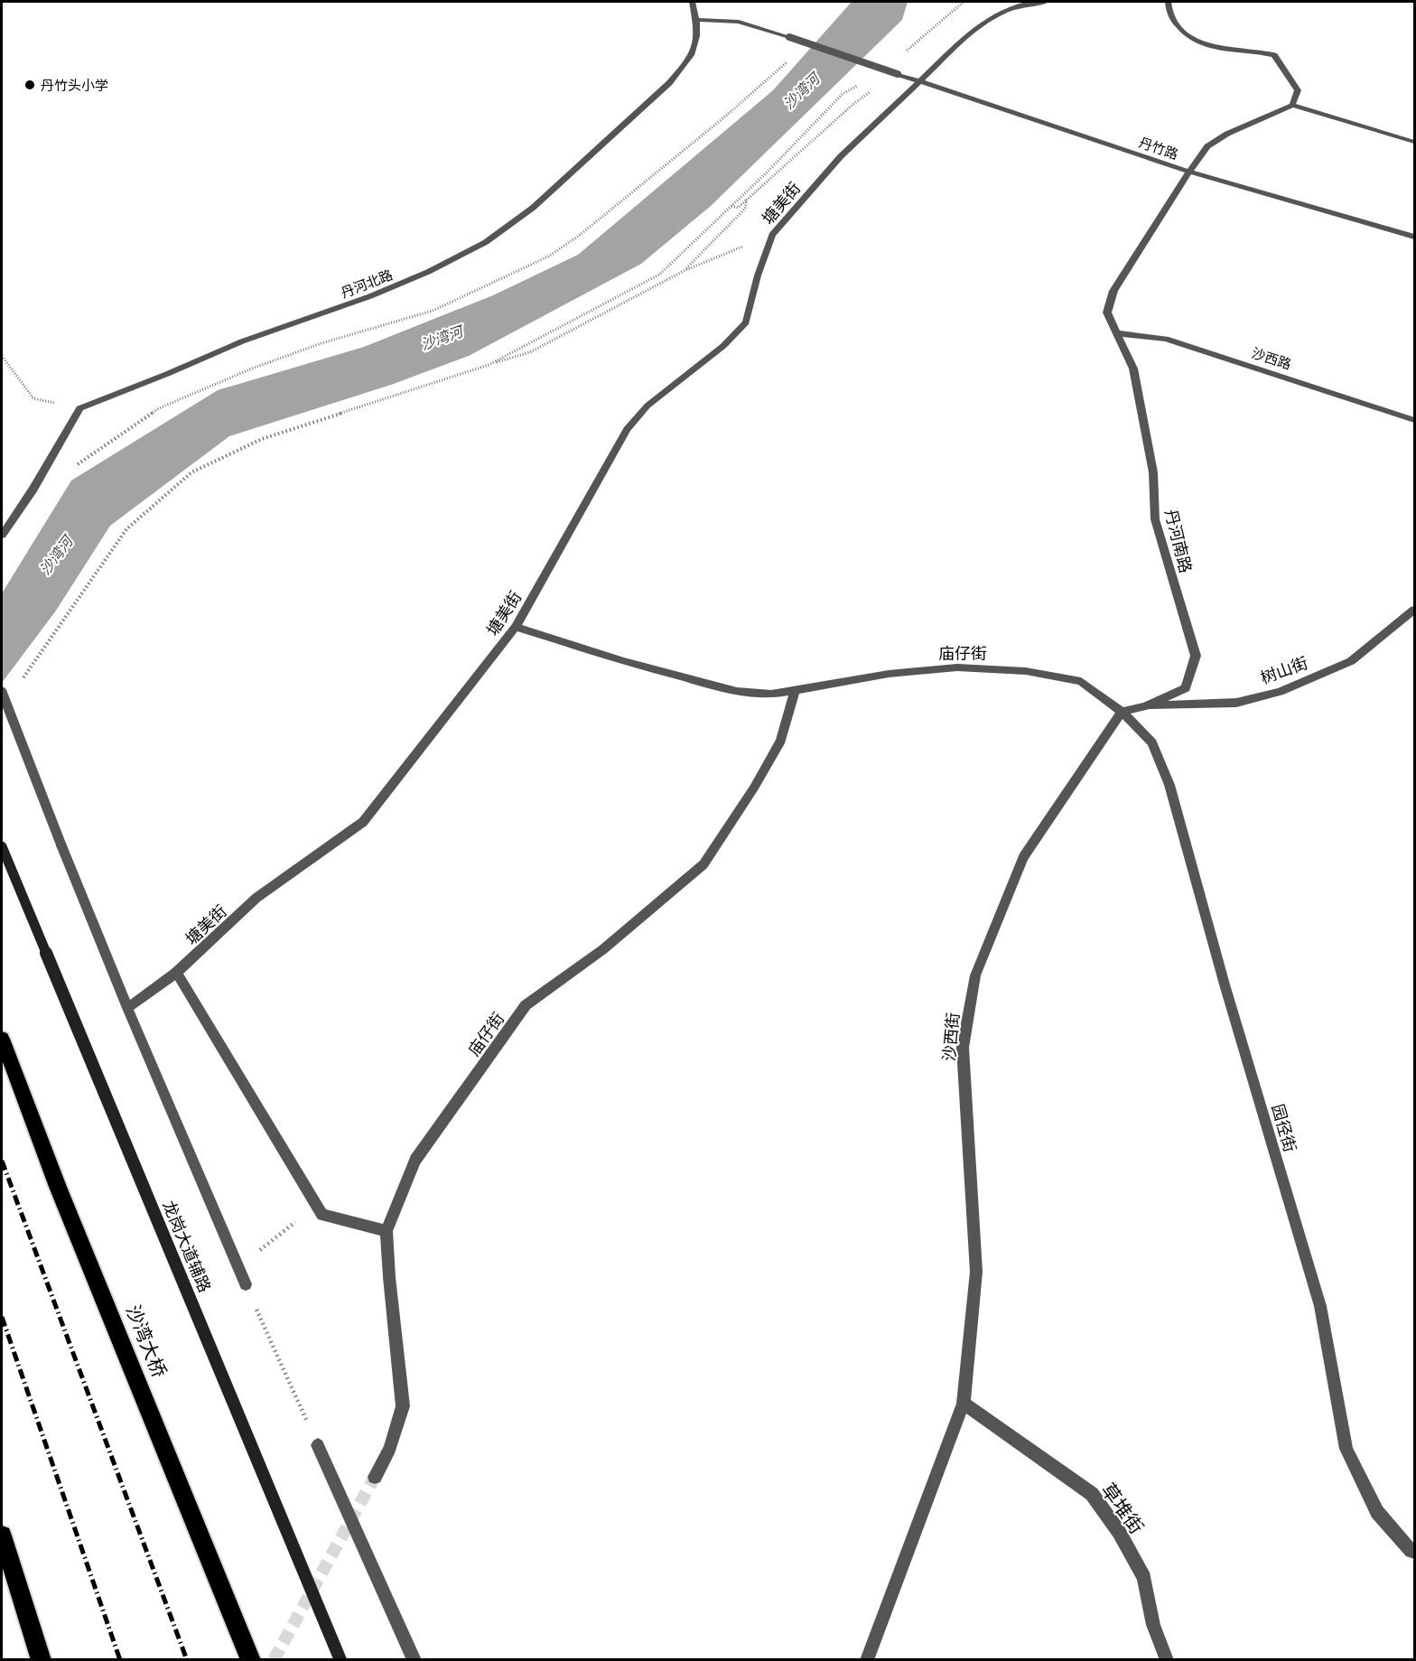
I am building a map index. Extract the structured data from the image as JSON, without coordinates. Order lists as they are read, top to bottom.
{
  "streets": {
    "highway": ["沙湾大桥"],
    "main road": ["龙岗大道辅路"],
    "street": [
      "丹竹路",
      "塘美街",
      "丹河北路",
      "沙西路",
      "丹河南路",
      "庙仔街",
      "树山街",
      "沙西街",
      "园径街",
      "草堆街"
    ]
  },
  "crossings": [
    ["丹竹路", "塘美街"],
    ["丹竹路", "丹河北路"],
    ["丹竹路", "丹河南路"],
    ["塘美街", "庙仔街"],
    ["沙西路", "丹河南路"],
    ["丹河南路", "庙仔街"],
    ["丹河南路", "树山街"],
    ["丹河南路", "沙西街"],
    ["丹河南路", "园径街"],
    ["庙仔街", "沙西街"],
    ["庙仔街", "园径街"],
    ["沙西街", "园径街"],
    ["沙西街", "草堆街"]
  ],
  "water": ["沙湾河"],
  "places": ["丹竹头小学"]
}
